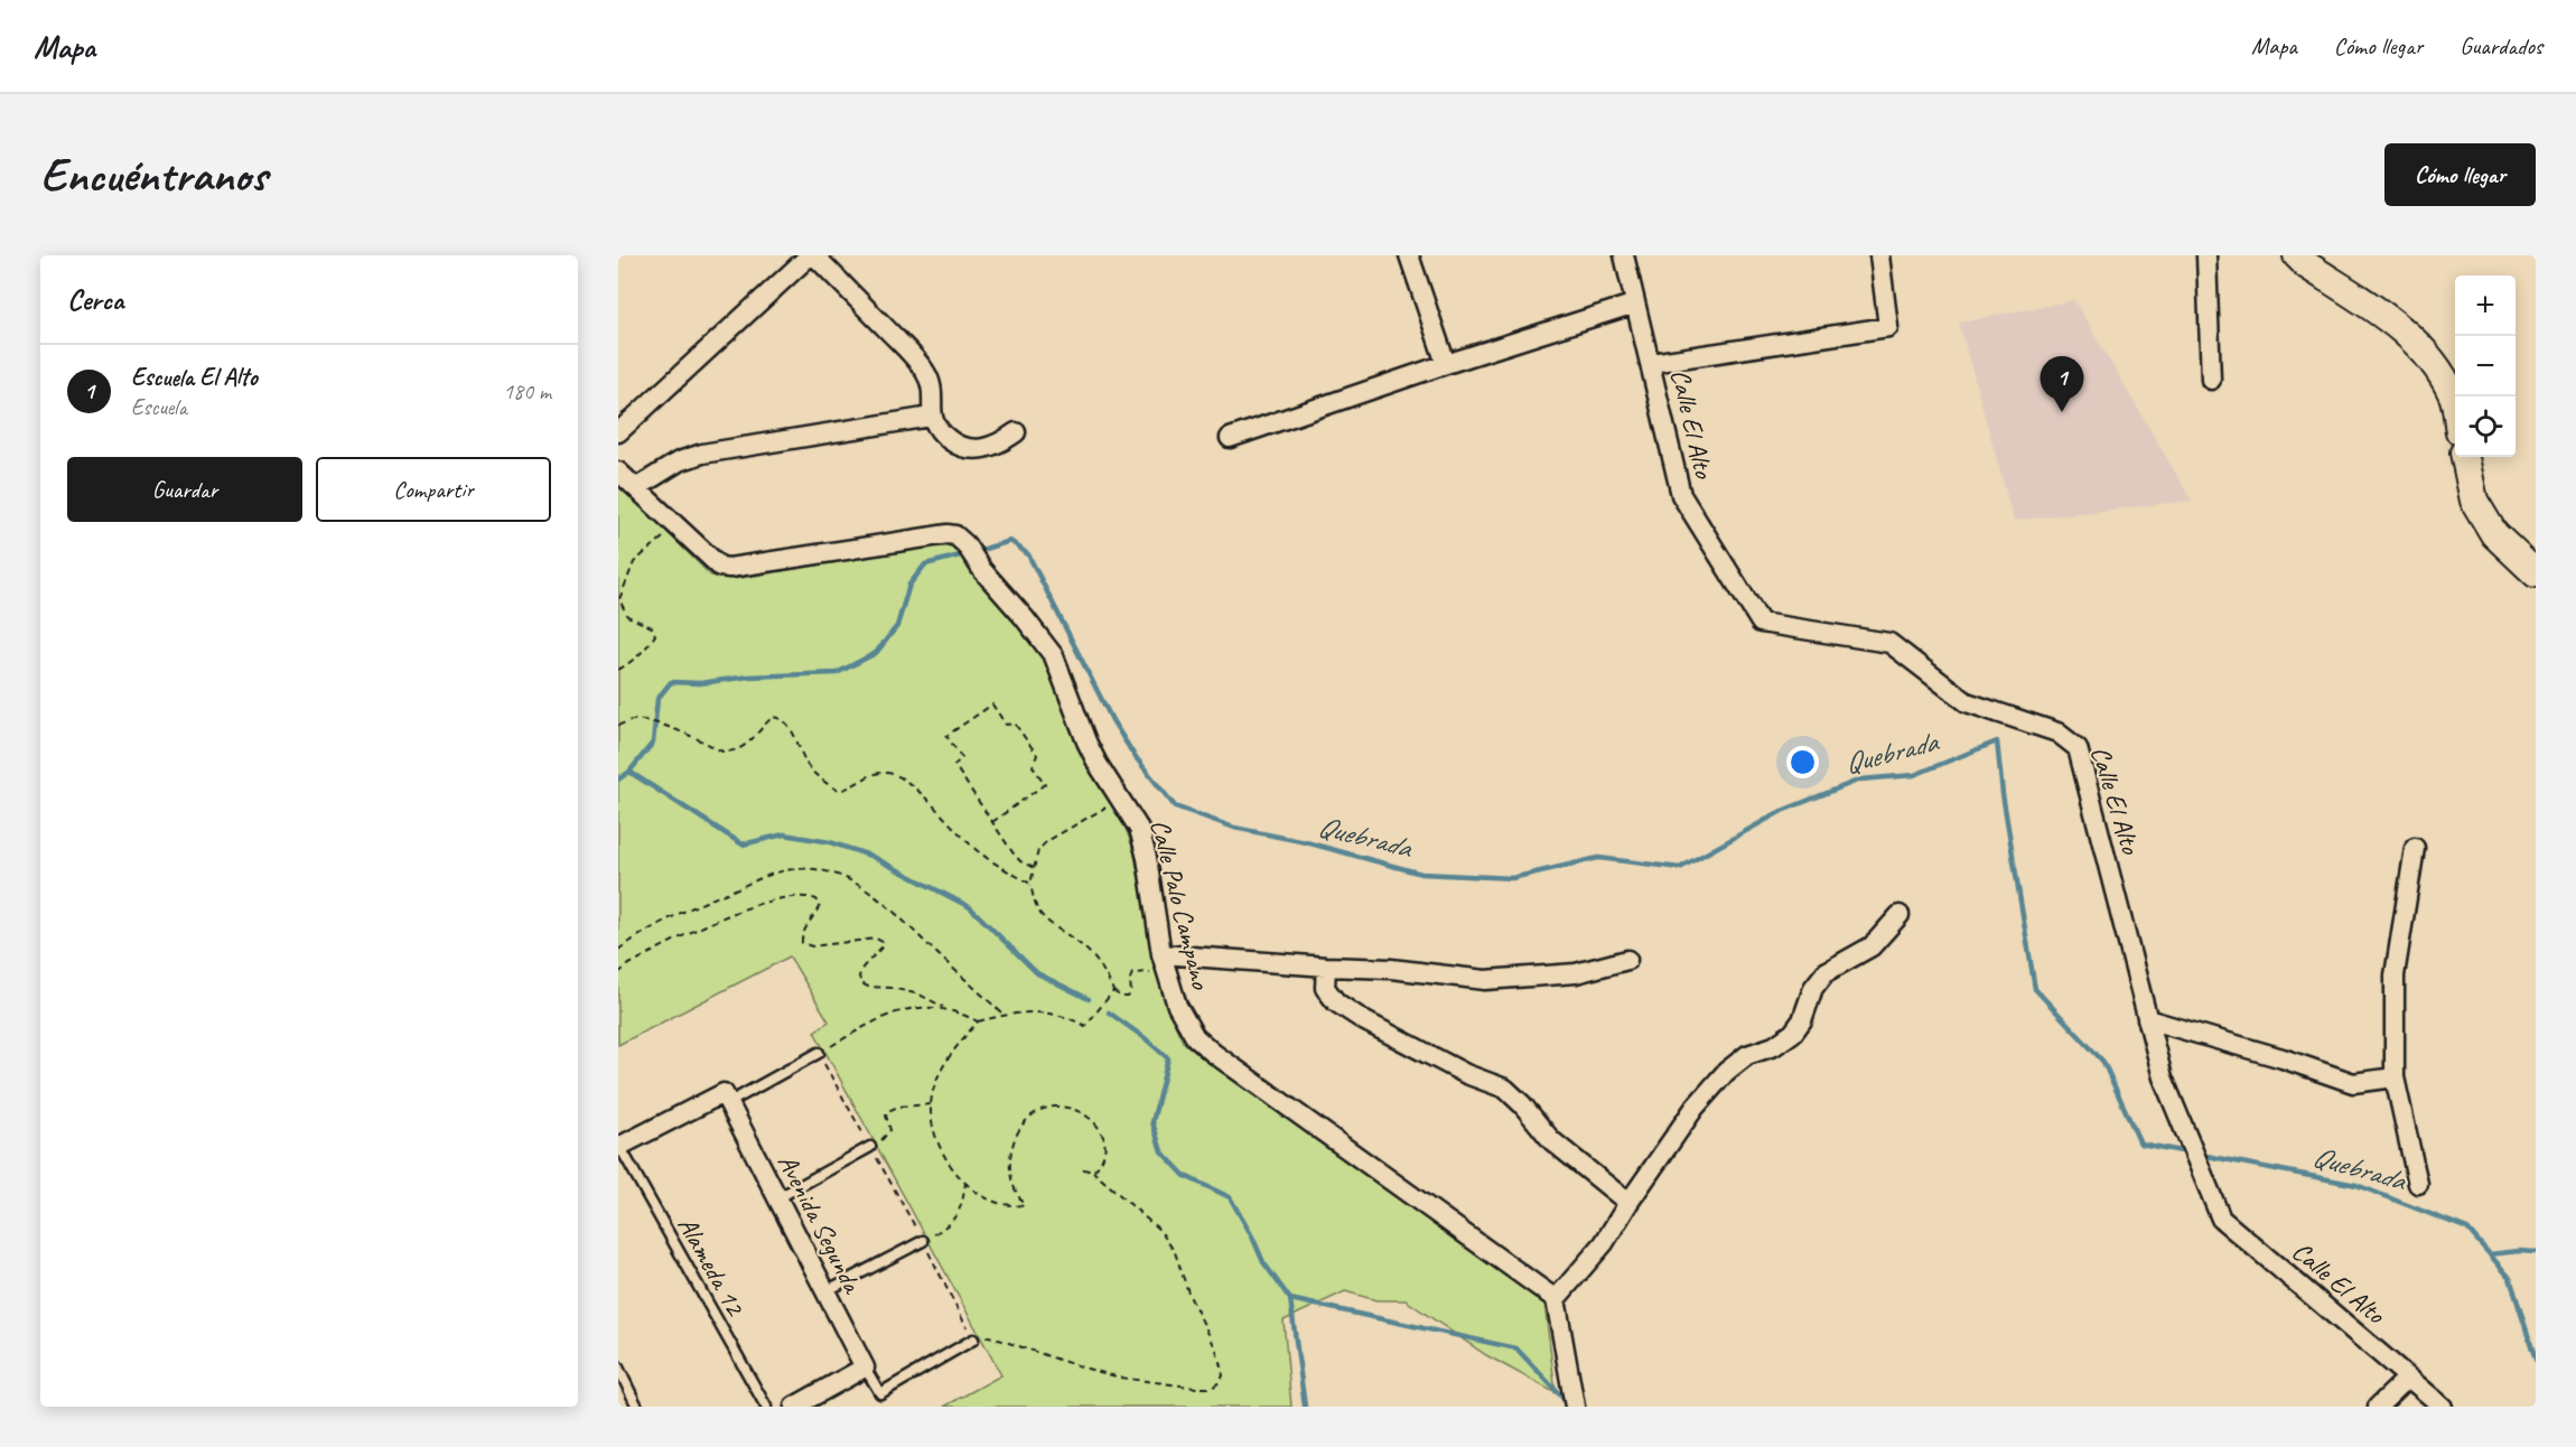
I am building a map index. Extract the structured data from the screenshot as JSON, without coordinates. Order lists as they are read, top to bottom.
{
  "streets": {
    "street": ["Calle El Alto", "Calle Palo Campano", "Avenida Segunda"],
    "lane": ["Alameda 12"]
  },
  "water": ["Quebrada"],
  "page": {
    "header": "Mapa",
    "nav": ["Mapa", "Cómo llegar", "Guardados"],
    "buttons": [
      "Cómo llegar",
      ["Guardar", "Compartir"]
    ],
    "title": "Encuéntranos",
    "heading": "Cerca",
    "map_buttons": ["+", "−"],
    "list": [
      {
        "mark": "1",
        "name": "Escuela El Alto",
        "note": "Escuela",
        "value": "180 m"
      }
    ],
    "pins": "1"
  }
}
